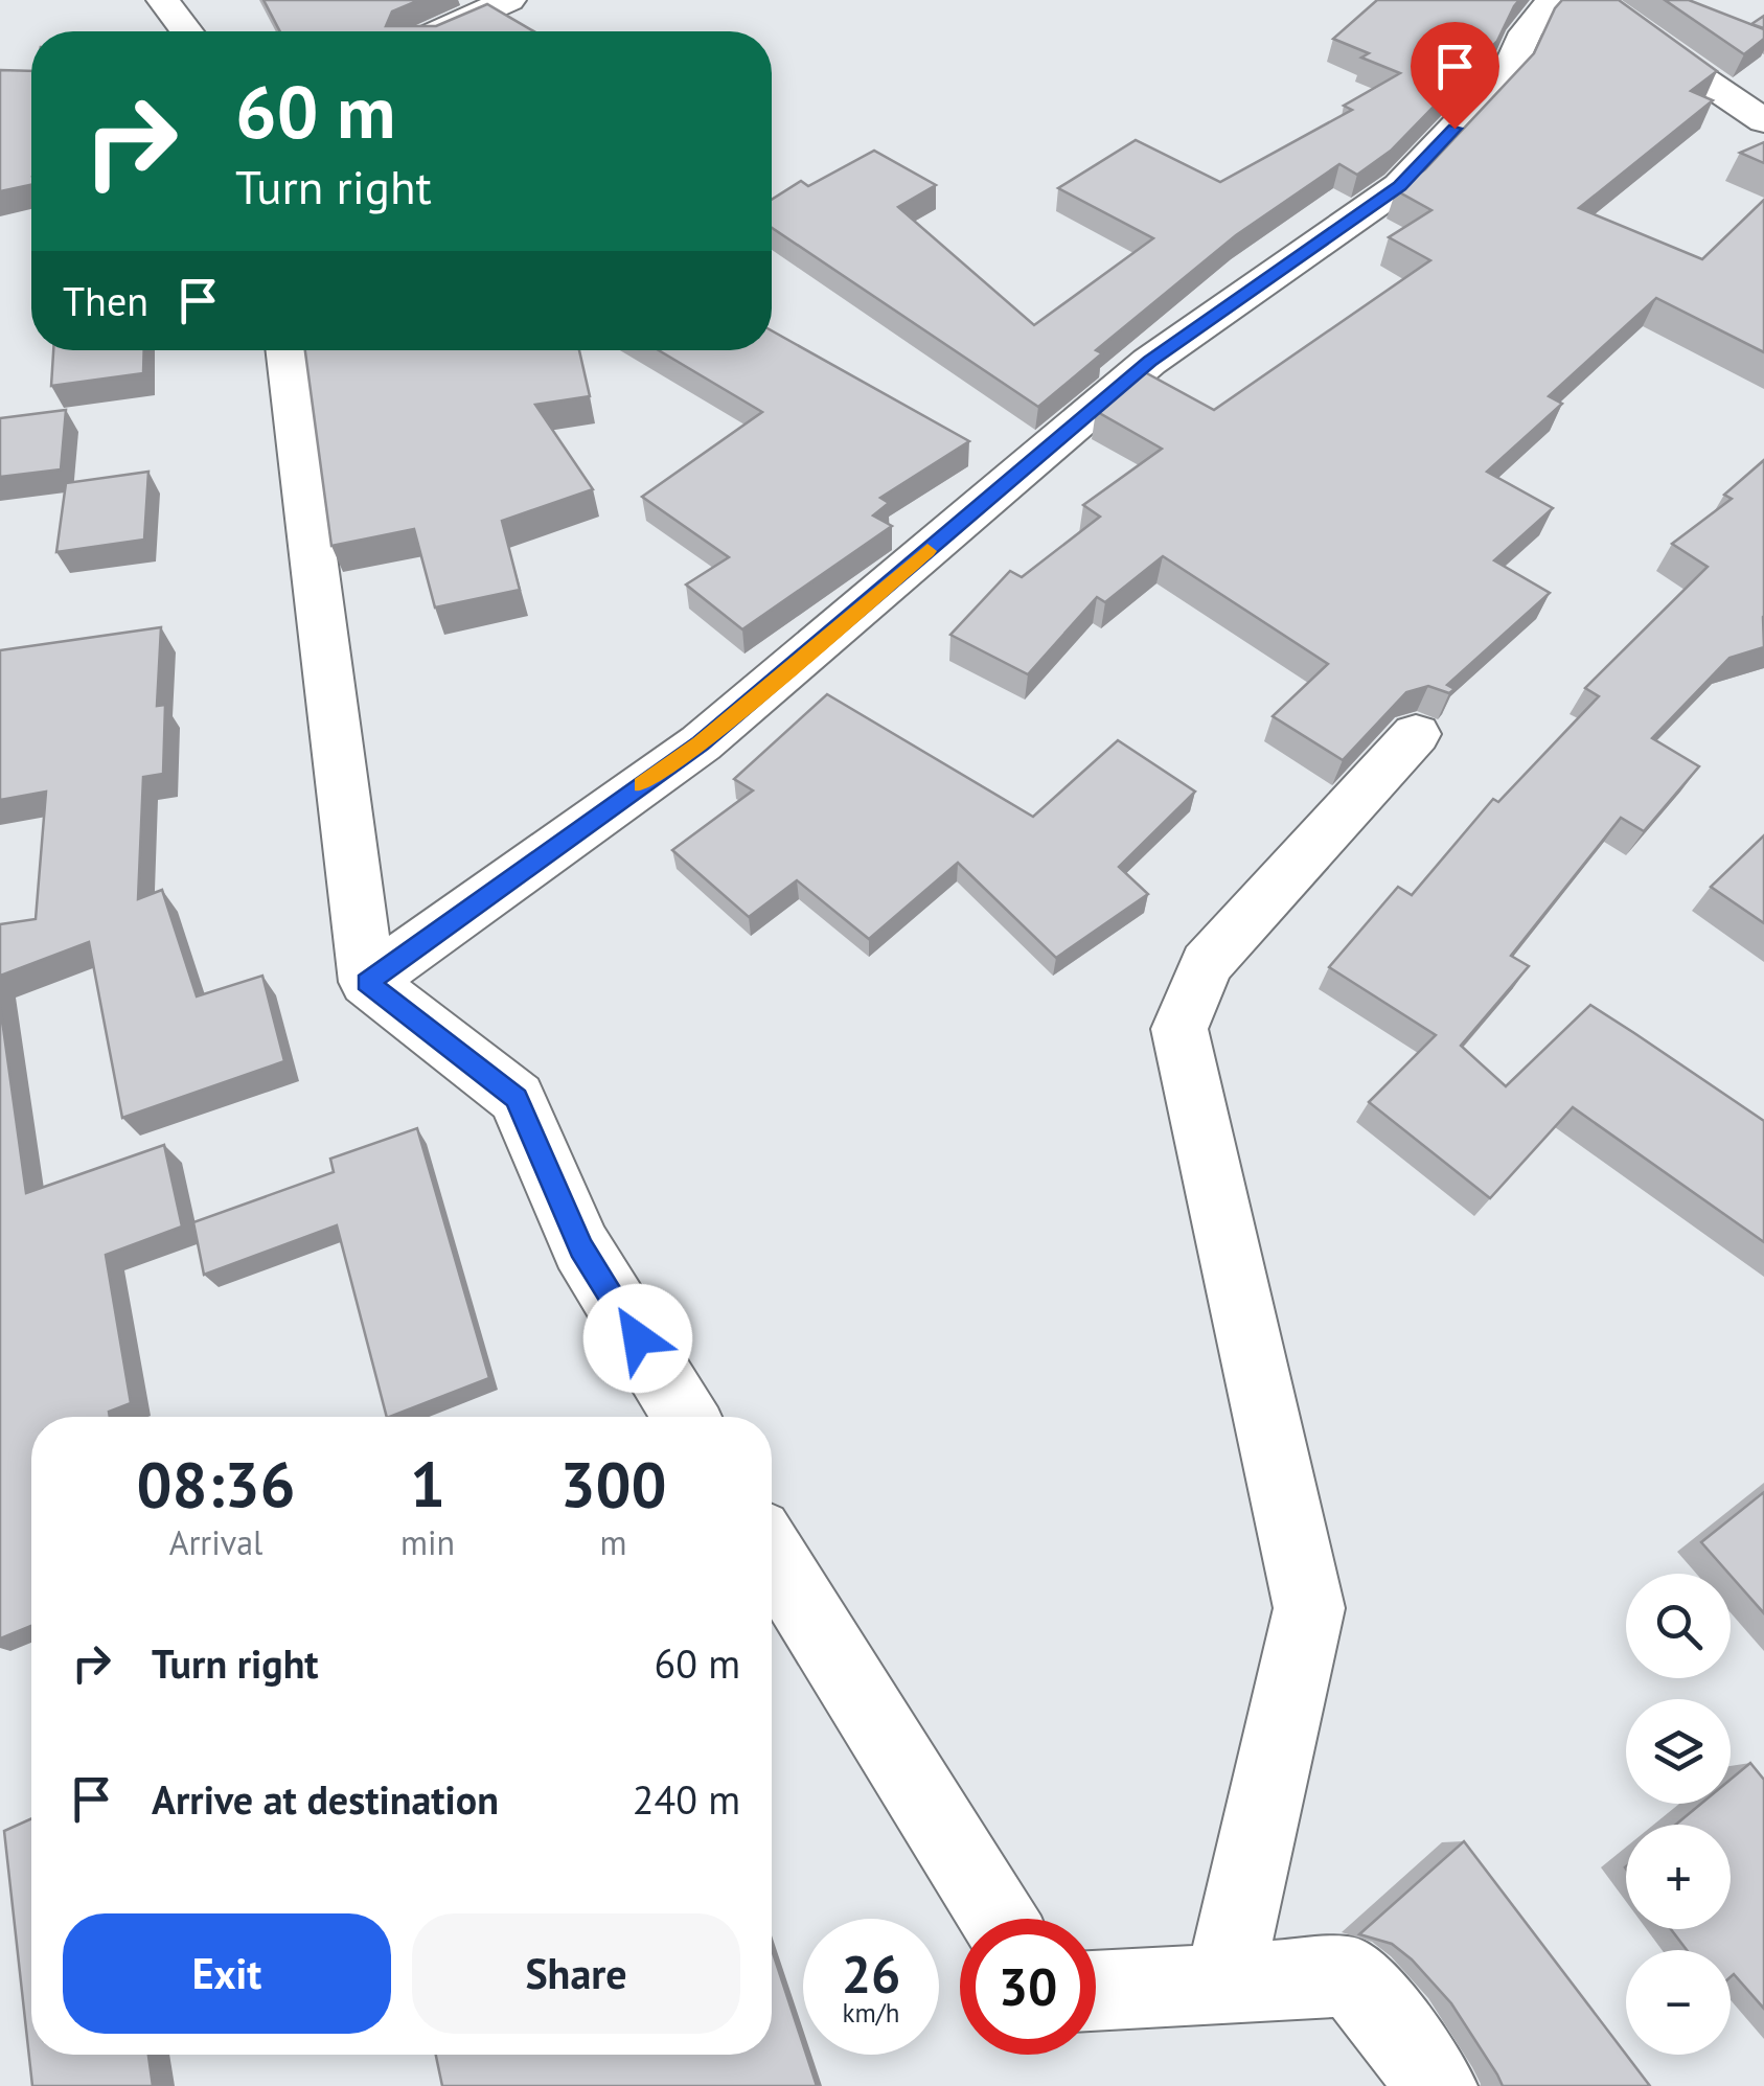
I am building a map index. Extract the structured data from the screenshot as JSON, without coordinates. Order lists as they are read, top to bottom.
{
  "page": {
    "turn": ["60 m", "Turn right"],
    "then": "Then",
    "eta": [
      "08:36",
      "Arrival",
      "1",
      "min",
      "300",
      "m"
    ],
    "map_buttons": ["+", "−"],
    "list": [
      {
        "name": "Turn right",
        "value": "60 m"
      },
      {
        "name": "Arrive at destination",
        "value": "240 m"
      }
    ],
    "buttons": ["Exit", "Share"],
    "speed": "26 km/h",
    "limit": "30"
  }
}
